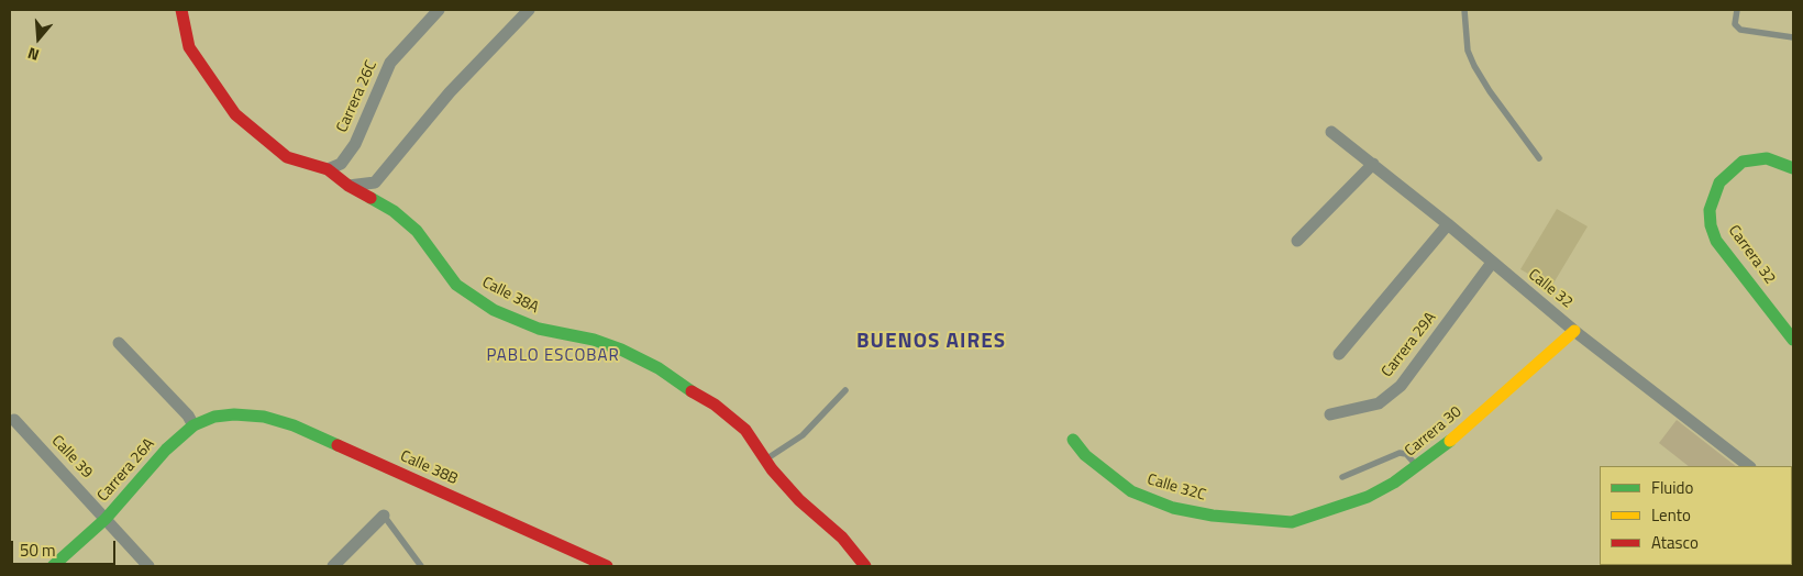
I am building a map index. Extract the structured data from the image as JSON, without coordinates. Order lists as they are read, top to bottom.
{
  "streets": {
    "street": [
      "Carrera 26C",
      "Carrera 32",
      "Calle 32",
      "Calle 38A",
      "Carrera 29A",
      "Carrera 30",
      "Calle 39",
      "Calle 38B",
      "Carrera 26A",
      "Calle 32C"
    ]
  },
  "crossings": [
    ["Carrera 26C", "Calle 38A"],
    ["Calle 32", "Carrera 29A"],
    ["Calle 32", "Carrera 30"],
    ["Carrera 30", "Calle 32C"],
    ["Calle 39", "Carrera 26A"],
    ["Calle 38B", "Carrera 26A"]
  ],
  "districts": ["BUENOS AIRES", "PABLO ESCOBAR"],
  "legend": ["Fluido", "Lento", "Atasco"],
  "scale_bar": "50 m",
  "north": "bottom"
}
